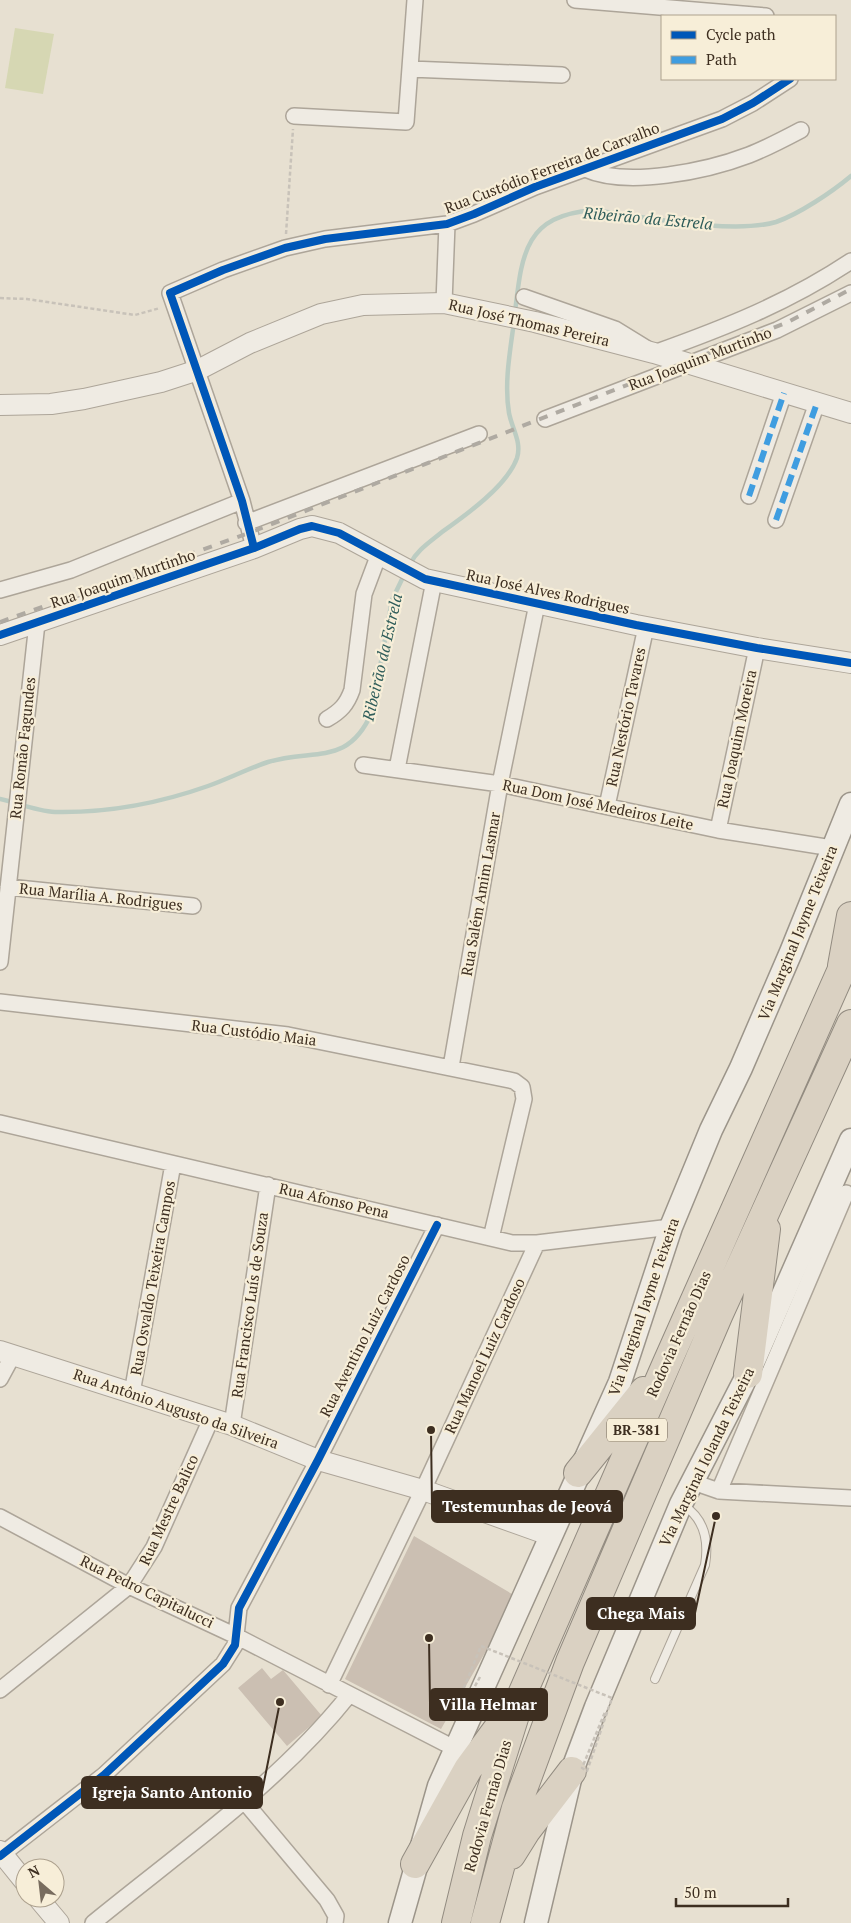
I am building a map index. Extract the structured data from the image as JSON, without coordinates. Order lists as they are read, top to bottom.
{
  "streets": {
    "highway": ["Rodovia Fernão Dias", "BR-381"],
    "main road": ["Via Marginal Jayme Teixeira", "Via Marginal Iolanda Teixeira"],
    "street": [
      "Rua Custódio Ferreira de Carvalho",
      "Rua José Thomas Pereira",
      "Rua Joaquim Murtinho",
      "Rua José Alves Rodrigues",
      "Rua Nestório Tavares",
      "Rua Joaquim Moreira",
      "Rua Romão Fagundes",
      "Rua Dom José Medeiros Leite",
      "Rua Salém Amim Lasmar",
      "Rua Marília A. Rodrigues",
      "Rua Custódio Maia",
      "Rua Afonso Pena",
      "Rua Osvaldo Teixeira Campos",
      "Rua Francisco Luís de Souza",
      "Rua Aventino Luiz Cardoso",
      "Rua Manoel Luiz Cardoso",
      "Rua Antônio Augusto da Silveira",
      "Rua Mestre Balico",
      "Rua Pedro Capitalucci"
    ]
  },
  "crossings": [
    ["Rua José Thomas Pereira", "Rua Joaquim Murtinho"],
    ["Rua Joaquim Murtinho", "Rua José Alves Rodrigues"],
    ["Rua Joaquim Murtinho", "Rua Romão Fagundes"],
    ["Rua José Alves Rodrigues", "Rua Nestório Tavares"],
    ["Rua José Alves Rodrigues", "Rua Joaquim Moreira"],
    ["Rua José Alves Rodrigues", "Rua Salém Amim Lasmar"],
    ["Rua Nestório Tavares", "Rua Dom José Medeiros Leite"],
    ["Rua Joaquim Moreira", "Rua Dom José Medeiros Leite"],
    ["Rua Romão Fagundes", "Rua Marília A. Rodrigues"],
    ["Rua Dom José Medeiros Leite", "Rua Salém Amim Lasmar"],
    ["Rua Dom José Medeiros Leite", "Via Marginal Jayme Teixeira"],
    ["Rua Salém Amim Lasmar", "Rua Custódio Maia"],
    ["Via Marginal Jayme Teixeira", "Rua Afonso Pena"],
    ["Via Marginal Jayme Teixeira", "Rua Antônio Augusto da Silveira"],
    ["Via Marginal Jayme Teixeira", "Rua Pedro Capitalucci"],
    ["Rua Custódio Maia", "Rua Afonso Pena"],
    ["Rua Afonso Pena", "Rua Osvaldo Teixeira Campos"],
    ["Rua Afonso Pena", "Rua Francisco Luís de Souza"],
    ["Rua Afonso Pena", "Rua Aventino Luiz Cardoso"],
    ["Rua Afonso Pena", "Rua Manoel Luiz Cardoso"],
    ["Rua Osvaldo Teixeira Campos", "Rua Antônio Augusto da Silveira"],
    ["Rua Francisco Luís de Souza", "Rua Antônio Augusto da Silveira"],
    ["Rua Aventino Luiz Cardoso", "Rua Antônio Augusto da Silveira"],
    ["Rua Aventino Luiz Cardoso", "Rua Pedro Capitalucci"],
    ["Rua Manoel Luiz Cardoso", "Rua Antônio Augusto da Silveira"],
    ["Rua Manoel Luiz Cardoso", "Rua Pedro Capitalucci"],
    ["Rua Antônio Augusto da Silveira", "Rua Mestre Balico"],
    ["Rua Mestre Balico", "Rua Pedro Capitalucci"]
  ],
  "water": ["Ribeirão da Estrela"],
  "places": [
    "Testemunhas de Jeová",
    "Chega Mais",
    "Villa Helmar",
    "Igreja Santo Antonio"
  ],
  "legend": ["Cycle path", "Path"],
  "scale_bar": "50 m",
  "north": "top left"
}
